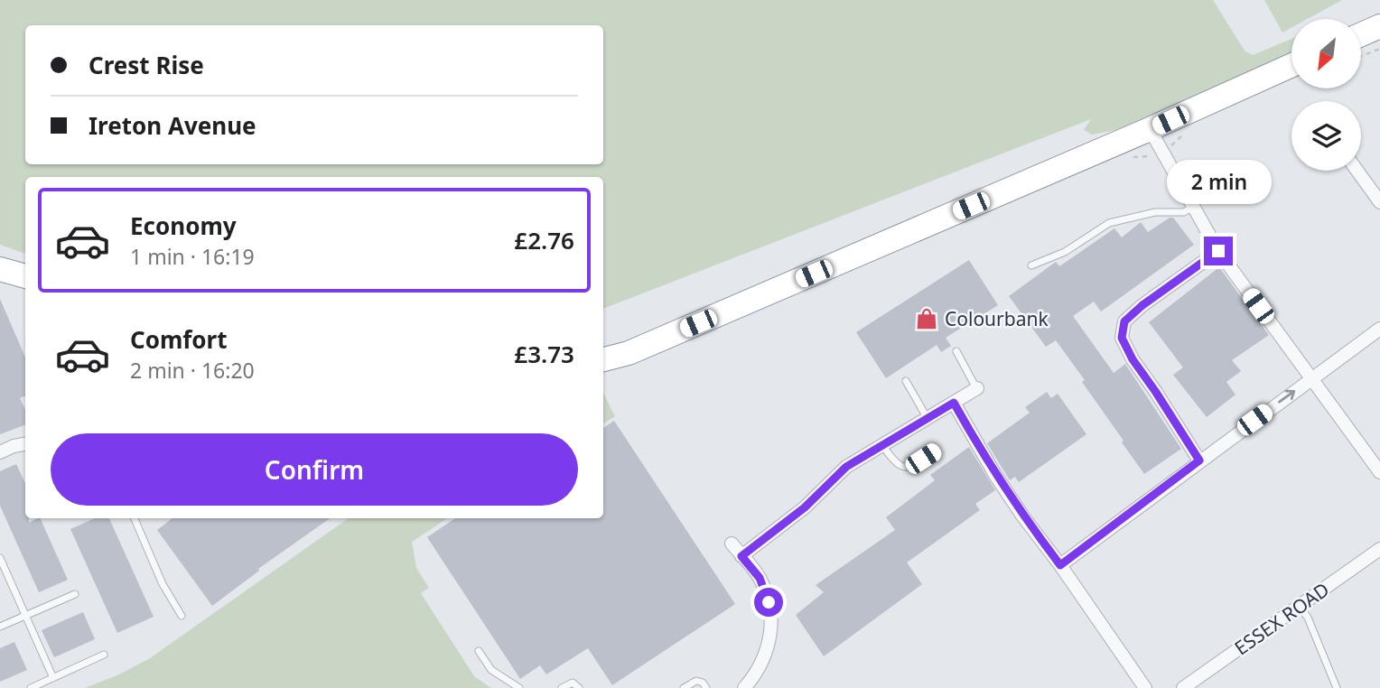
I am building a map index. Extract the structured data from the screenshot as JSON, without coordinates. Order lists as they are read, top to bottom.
{
  "streets": {
    "street": ["ESSEX ROAD"]
  },
  "places": {
    "shop": ["Colourbank"]
  },
  "north": "bottom left",
  "page": {
    "banner": ["Crest Rise", "Ireton Avenue"],
    "bubble": "2 min",
    "list": [
      {
        "name": "Economy",
        "note": "1 min · 16:19",
        "value": "£2.76"
      },
      {
        "name": "Comfort",
        "note": "2 min · 16:20",
        "value": "£3.73"
      }
    ],
    "buttons": "Confirm"
  }
}
